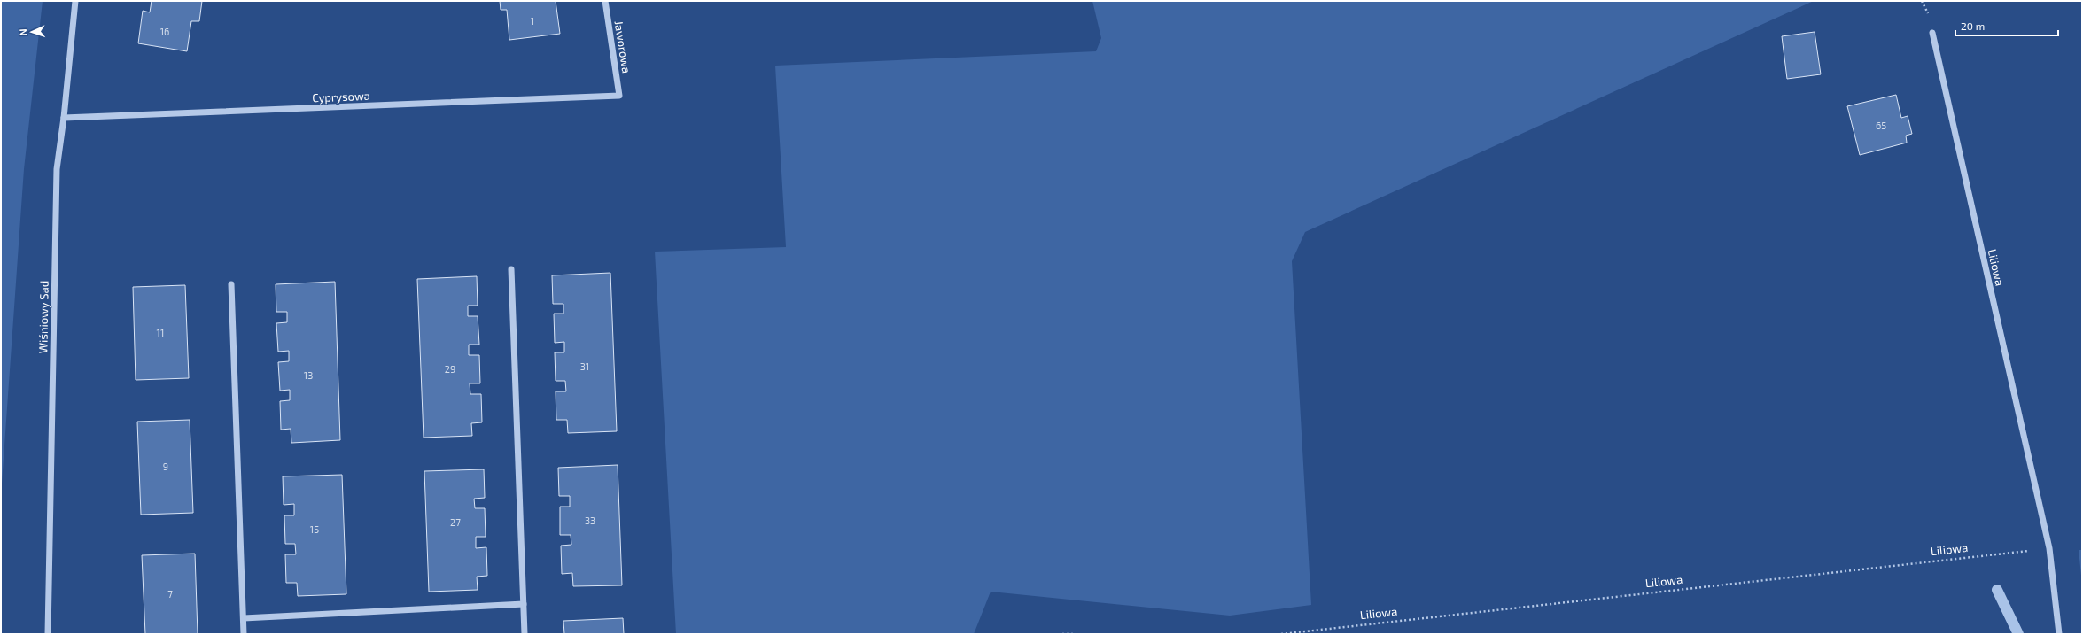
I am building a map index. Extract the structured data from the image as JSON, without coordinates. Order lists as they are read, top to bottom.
{
  "streets": {
    "street": [
      "Jaworowa",
      "Cyprysowa",
      "Liliowa",
      "Wiśniowy Sad"
    ]
  },
  "crossings": [
    ["Jaworowa", "Cyprysowa"],
    ["Cyprysowa", "Wiśniowy Sad"]
  ],
  "house_numbers": [
    "1",
    "16",
    "65",
    "11",
    "31",
    "29",
    "13",
    "9",
    "33",
    "27",
    "15",
    "7"
  ],
  "scale_bar": "20 m",
  "north": "left"
}
